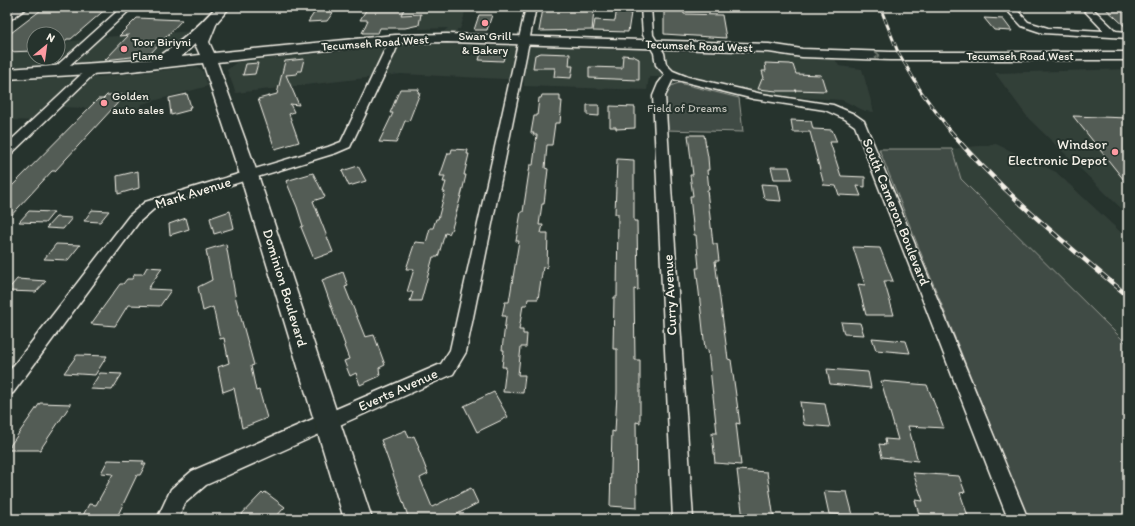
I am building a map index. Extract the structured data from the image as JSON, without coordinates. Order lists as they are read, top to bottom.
{
  "streets": {
    "main road": ["Tecumseh Road West", "Dominion Boulevard"],
    "street": [
      "Mark Avenue",
      "South Cameron Boulevard",
      "Curry Avenue",
      "Everts Avenue"
    ]
  },
  "crossings": [
    ["Tecumseh Road West", "Mark Avenue"],
    ["Tecumseh Road West", "Dominion Boulevard"],
    ["Tecumseh Road West", "Everts Avenue"],
    ["Mark Avenue", "Dominion Boulevard"],
    ["South Cameron Boulevard", "Curry Avenue"],
    ["Dominion Boulevard", "Everts Avenue"]
  ],
  "parks": ["Field of Dreams"],
  "places": [
    "Swan Grill & Bakery",
    "Toor Biriyni Flame",
    "Golden auto sales",
    "Windsor Electronic Depot"
  ],
  "north": "top right"
}
